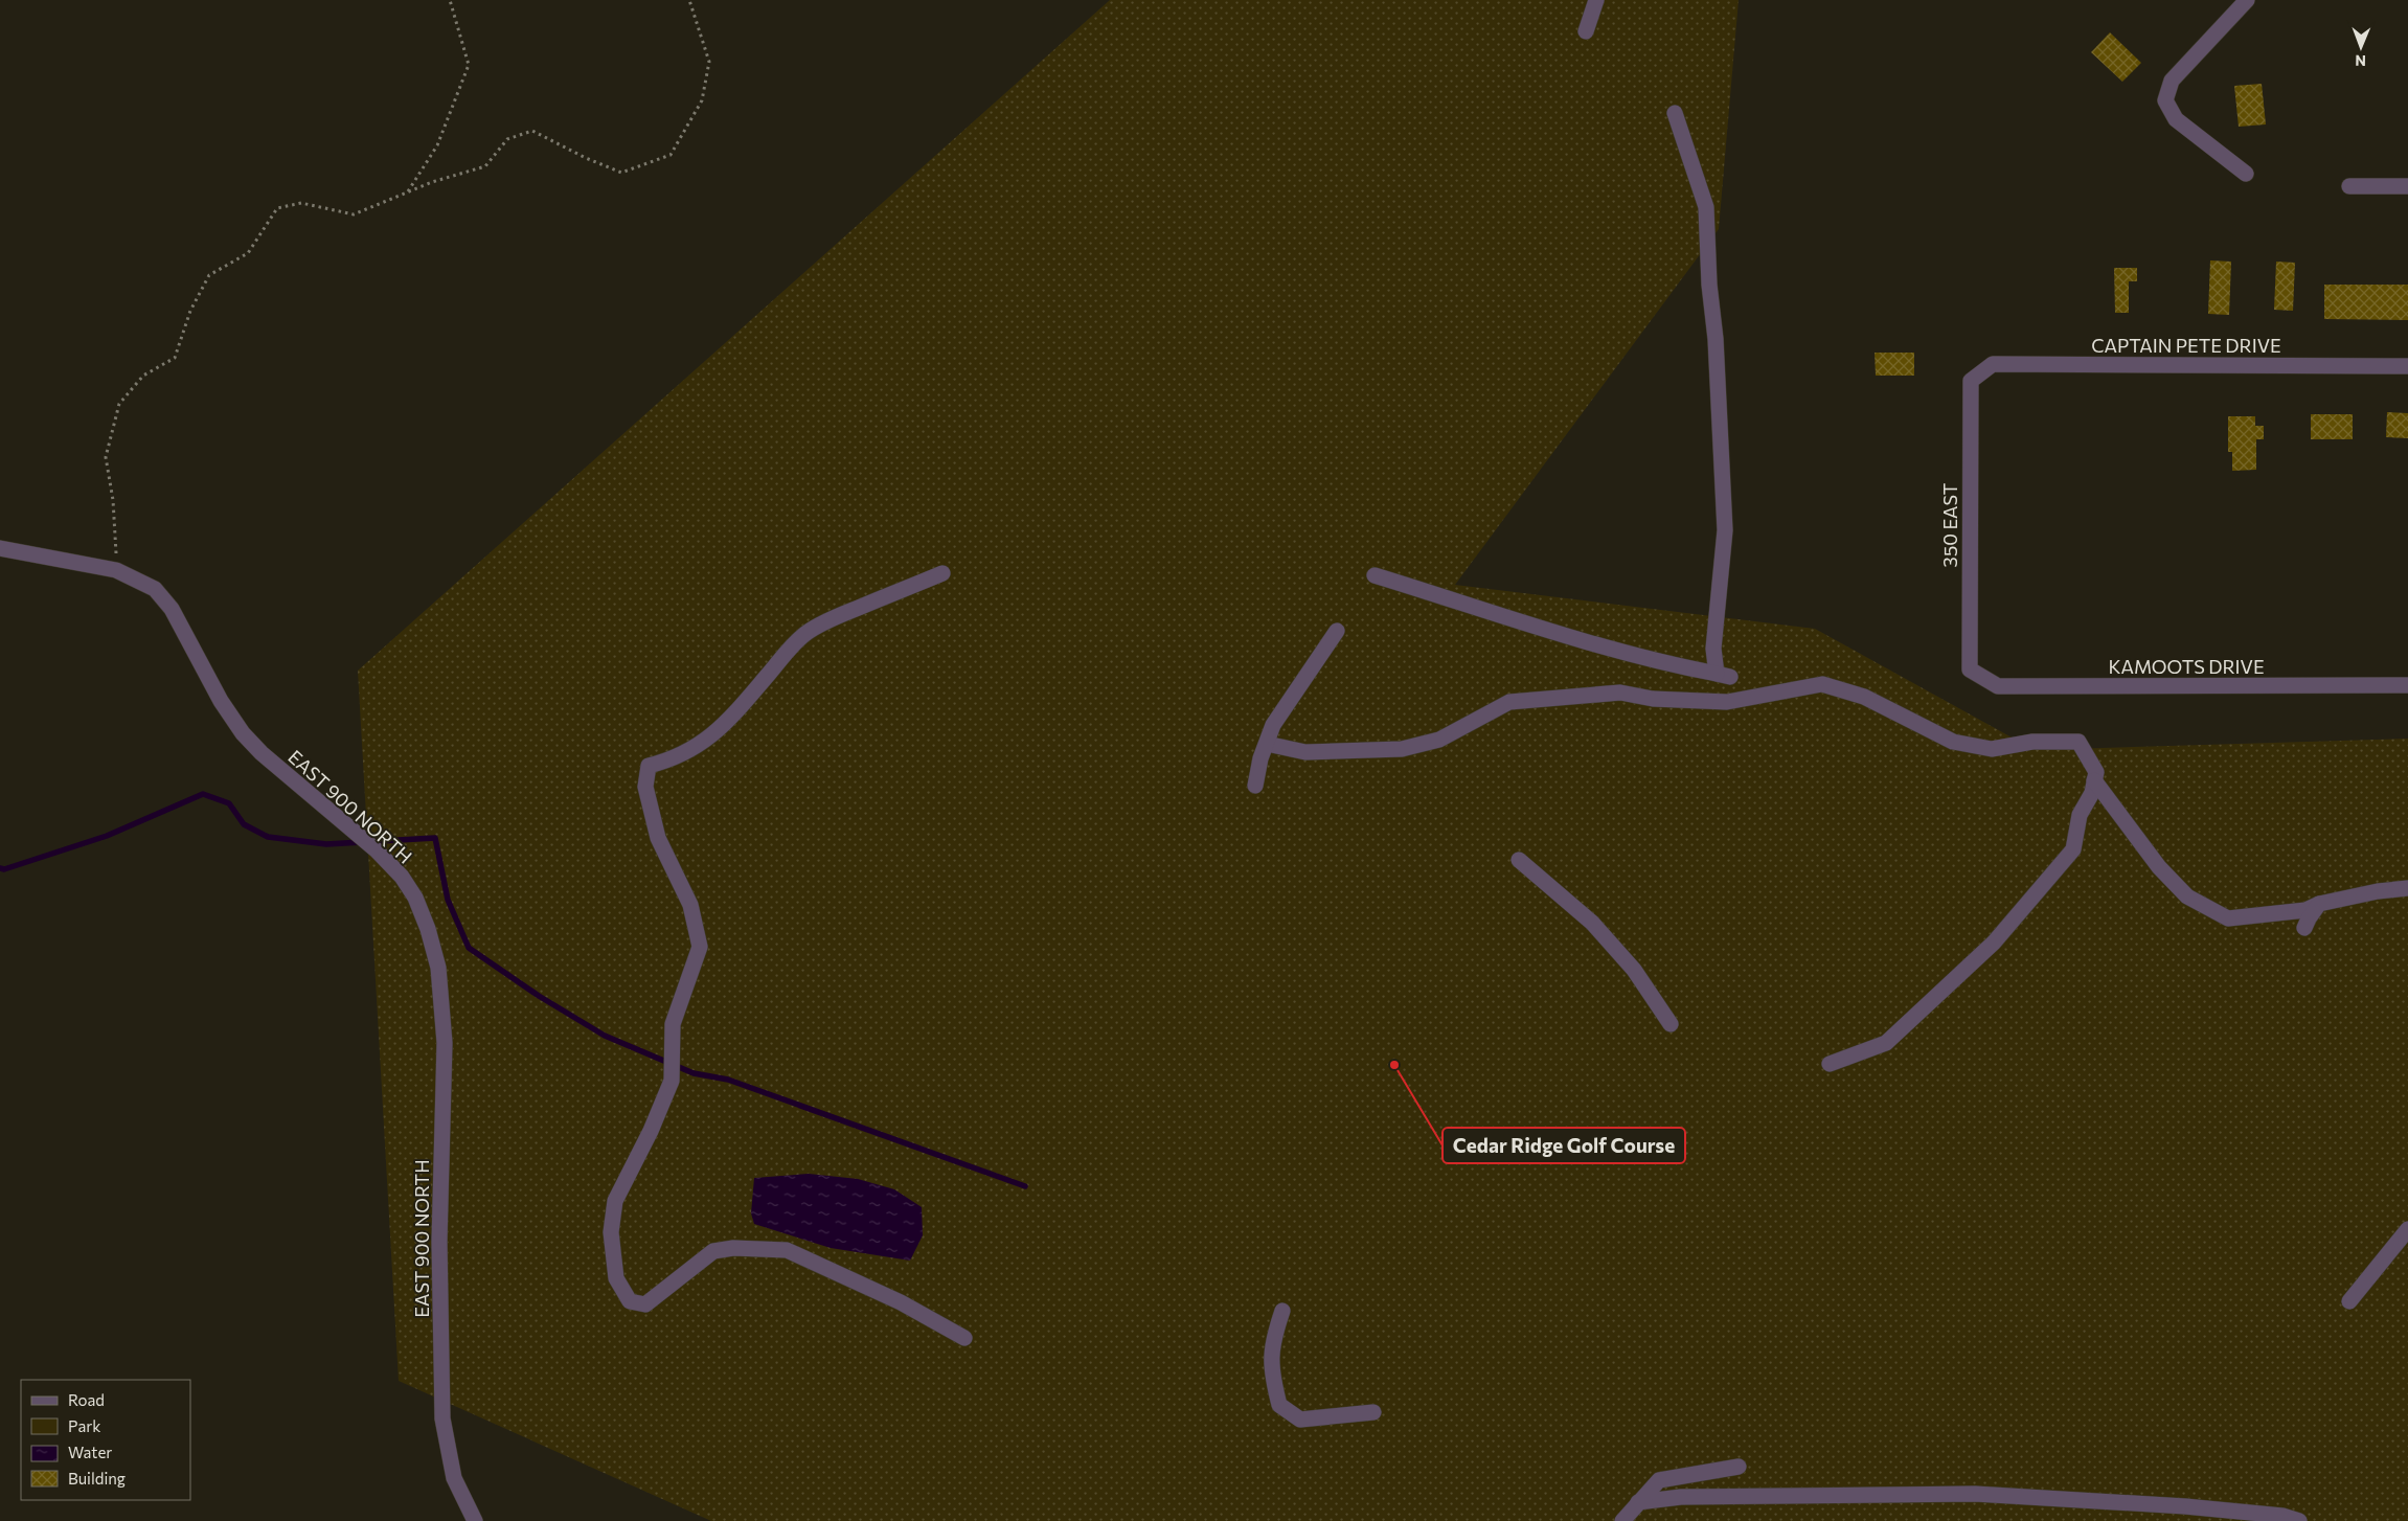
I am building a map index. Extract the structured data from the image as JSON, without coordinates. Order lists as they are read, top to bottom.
{
  "streets": {
    "street": [
      "CAPTAIN PETE DRIVE",
      "350 EAST",
      "KAMOOTS DRIVE",
      "EAST 900 NORTH"
    ]
  },
  "crossings": [
    ["CAPTAIN PETE DRIVE", "350 EAST"],
    ["350 EAST", "KAMOOTS DRIVE"]
  ],
  "places": ["Cedar Ridge Golf Course"],
  "legend": [
    "Road",
    "Park",
    "Water",
    "Building"
  ],
  "north": "bottom"
}
